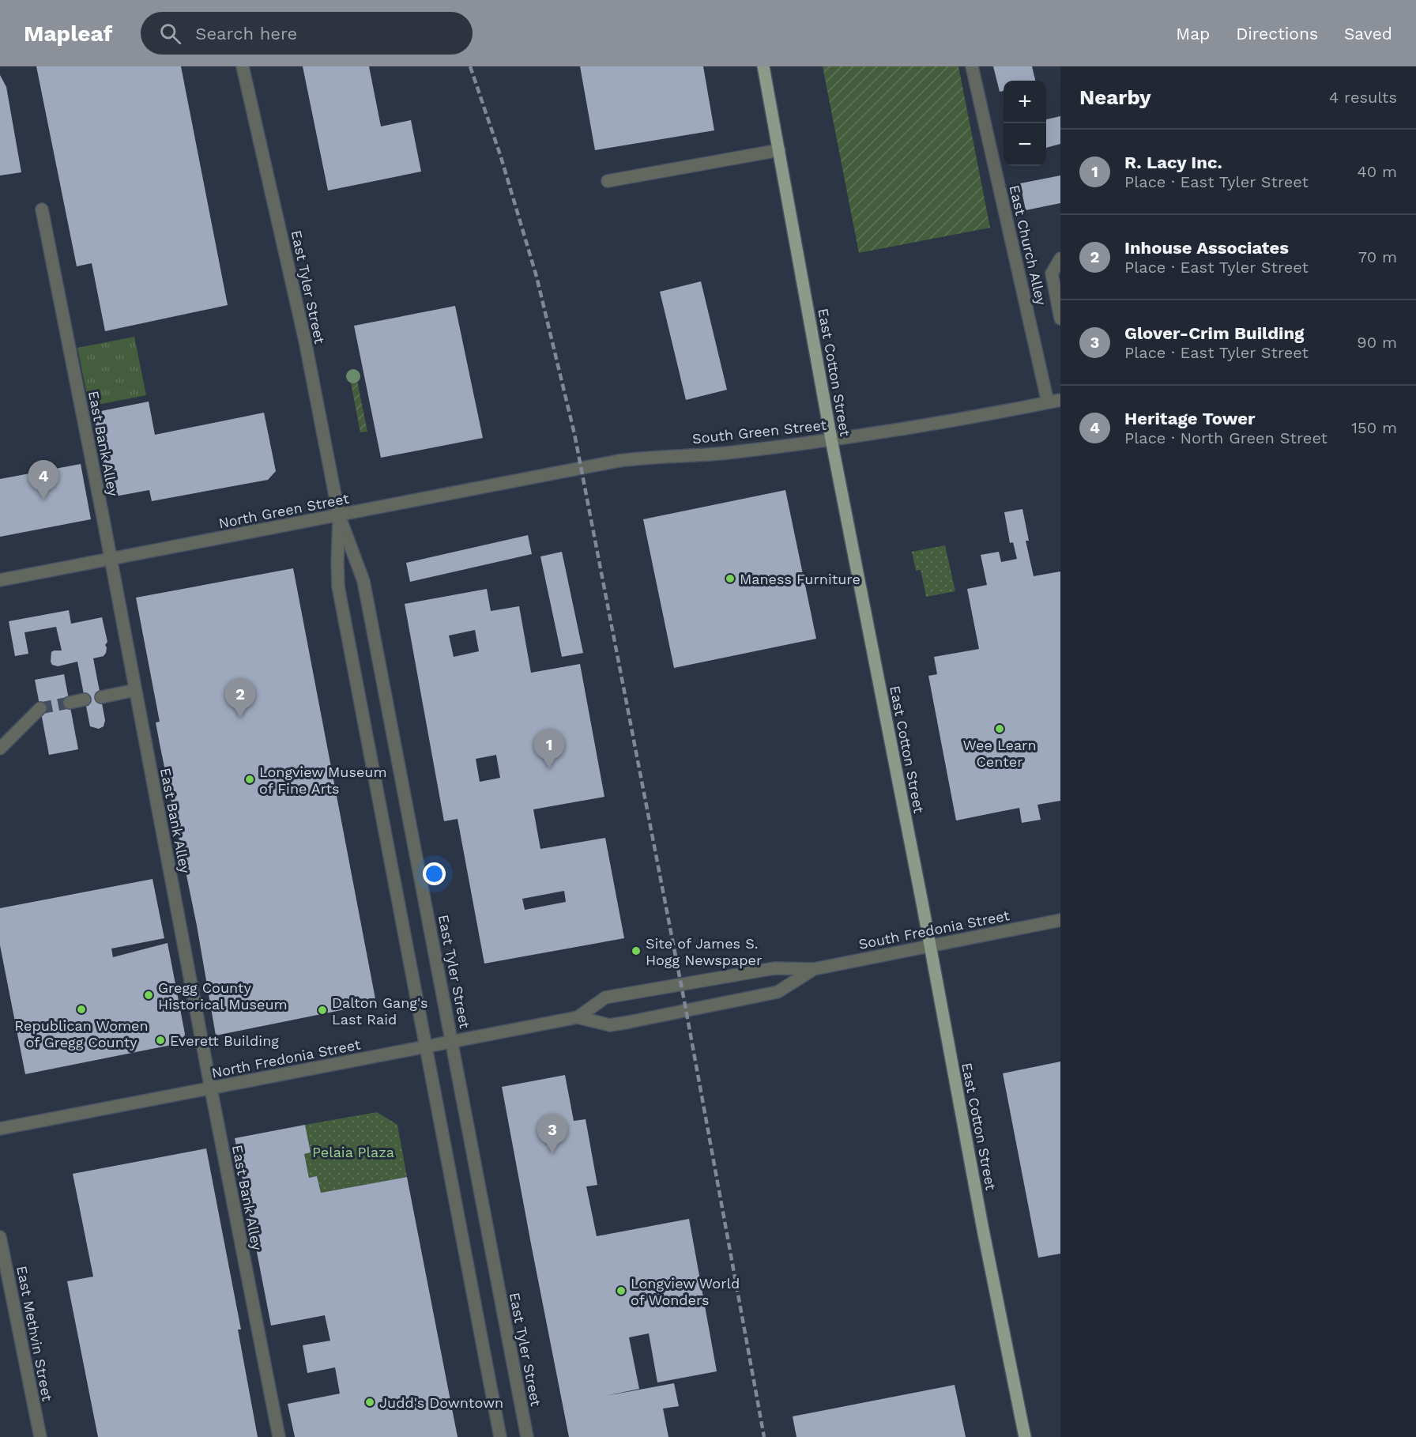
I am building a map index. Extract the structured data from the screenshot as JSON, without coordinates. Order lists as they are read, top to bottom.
{
  "streets": {
    "main road": ["East Cotton Street"],
    "street": [
      "East Church Alley",
      "East Tyler Street",
      "South Green Street",
      "East Bank Alley",
      "North Green Street",
      "South Fredonia Street",
      "North Fredonia Street",
      "East Methvin Street"
    ]
  },
  "crossings": [
    ["East Church Alley", "South Green Street"],
    ["East Tyler Street", "North Green Street"],
    ["East Tyler Street", "North Fredonia Street"],
    ["East Cotton Street", "South Green Street"],
    ["East Cotton Street", "South Fredonia Street"],
    ["South Green Street", "North Green Street"],
    ["East Bank Alley", "North Green Street"],
    ["East Bank Alley", "North Fredonia Street"],
    ["South Fredonia Street", "North Fredonia Street"]
  ],
  "parks": ["Pelaia Plaza"],
  "places": [
    "Maness Furniture",
    "Wee Learn Center",
    "Longview Museum of Fine Arts",
    "Site of James S. Hogg Newspaper",
    "Gregg County Historical Museum",
    "Republican Women of Gregg County",
    "Dalton Gang's Last Raid",
    "Everett Building",
    "Longview World of Wonders",
    "Judd's Downtown"
  ],
  "page": {
    "header": "Mapleaf",
    "search": "Search here",
    "nav": ["Map", "Directions", "Saved"],
    "heading": ["Nearby", "4 results"],
    "map_buttons": ["+", "−"],
    "list": [
      {
        "mark": "1",
        "name": "R. Lacy Inc.",
        "note": "Place · East Tyler Street",
        "value": "40 m"
      },
      {
        "mark": "2",
        "name": "Inhouse Associates",
        "note": "Place · East Tyler Street",
        "value": "70 m"
      },
      {
        "mark": "3",
        "name": "Glover-Crim Building",
        "note": "Place · East Tyler Street",
        "value": "90 m"
      },
      {
        "mark": "4",
        "name": "Heritage Tower",
        "note": "Place · North Green Street",
        "value": "150 m"
      }
    ],
    "pins": [
      "4",
      "2",
      "1",
      "3"
    ]
  }
}
